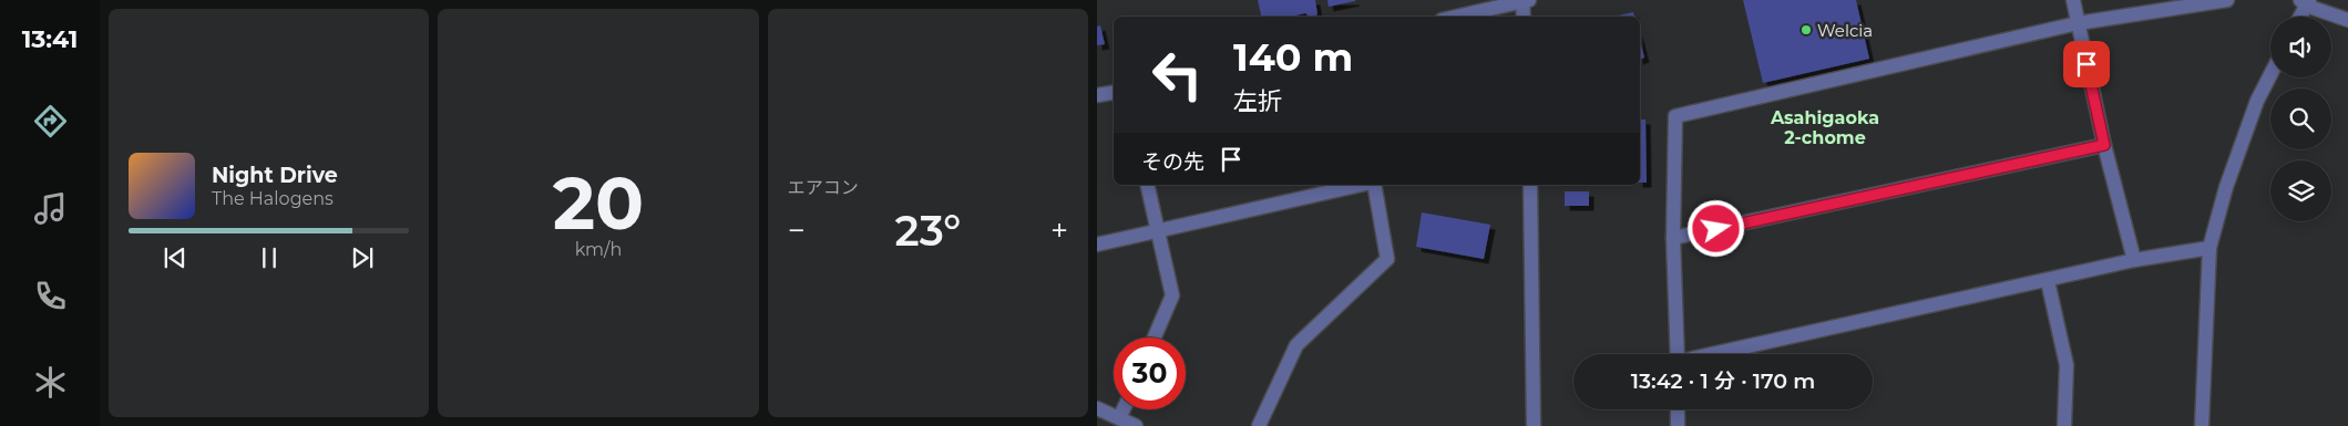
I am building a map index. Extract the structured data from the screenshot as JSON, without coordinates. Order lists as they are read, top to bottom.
{
  "districts": ["Asahigaoka 2-chome"],
  "places": ["Welcia"],
  "page": {
    "tabs": "13:41",
    "tile": [
      ["20", "km/h"],
      "エアコン"
    ],
    "turn": ["140 m", "左折"],
    "then": "その先",
    "song": ["Night Drive", "The Halogens"],
    "heat": ["−", "23°", "+"],
    "limit": "30",
    "trip": "13:42 · 1 分 · 170 m"
  }
}
